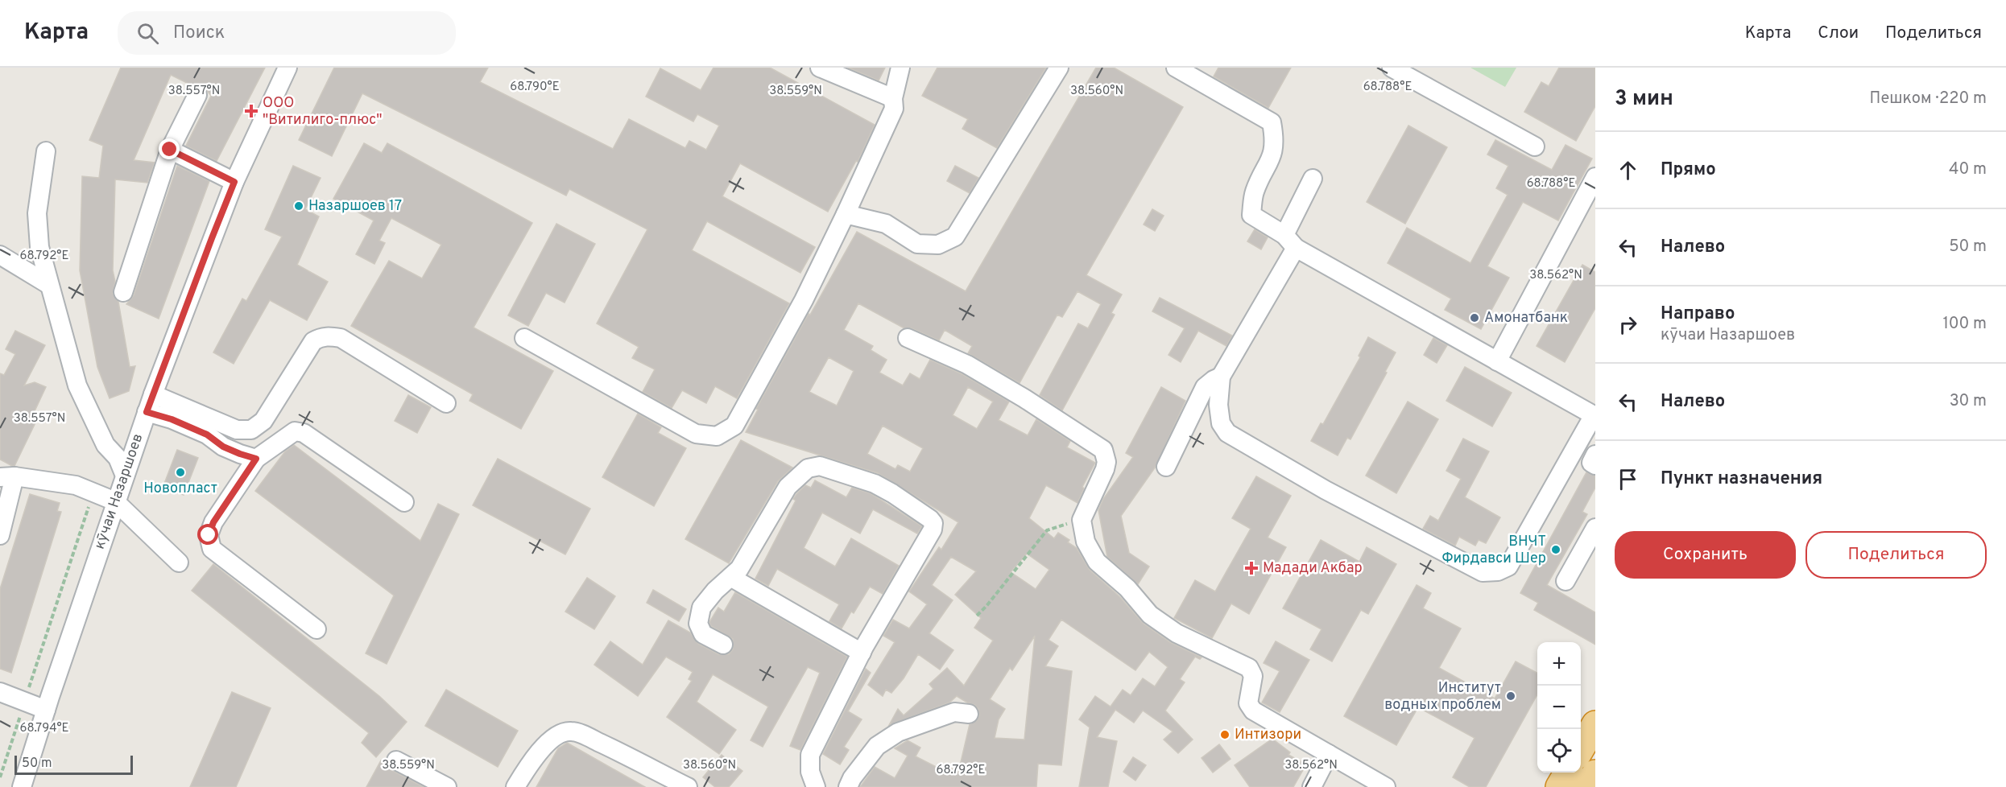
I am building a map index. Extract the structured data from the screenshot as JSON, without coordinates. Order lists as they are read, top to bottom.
{
  "streets": {
    "street": ["кӯчаи Назаршоев"]
  },
  "places": {
    "health": ["ООО \"Витилиго-плюс\"", "Мадади Акбар"],
    "other": [
      "Назаршоев 17",
      "Амонатбанк",
      "Новопласт",
      "ВНЧТ Фирдавси Шер",
      "Институт водных проблем",
      "Интизори"
    ]
  },
  "scale_bar": "50 m",
  "page": {
    "header": "Карта",
    "search": "Поиск",
    "nav": ["Карта", "Слои", "Поделиться"],
    "heading": ["3 мин", "Пешком · 220 m"],
    "list": [
      ["Прямо", "40 m"],
      ["Налево", "50 m"],
      ["Направо", "кӯчаи Назаршоев", "100 m"],
      ["Налево", "30 m"],
      "Пункт назначения"
    ],
    "buttons": ["Сохранить", "Поделиться"],
    "map_buttons": ["+", "−"],
    "scale": "50 m"
  },
  "coordinates": [
    "68.790°E",
    "68.788°E",
    "38.557°N",
    "38.559°N",
    "38.560°N",
    "68.792°E",
    "38.562°N",
    "68.794°E"
  ]
}
